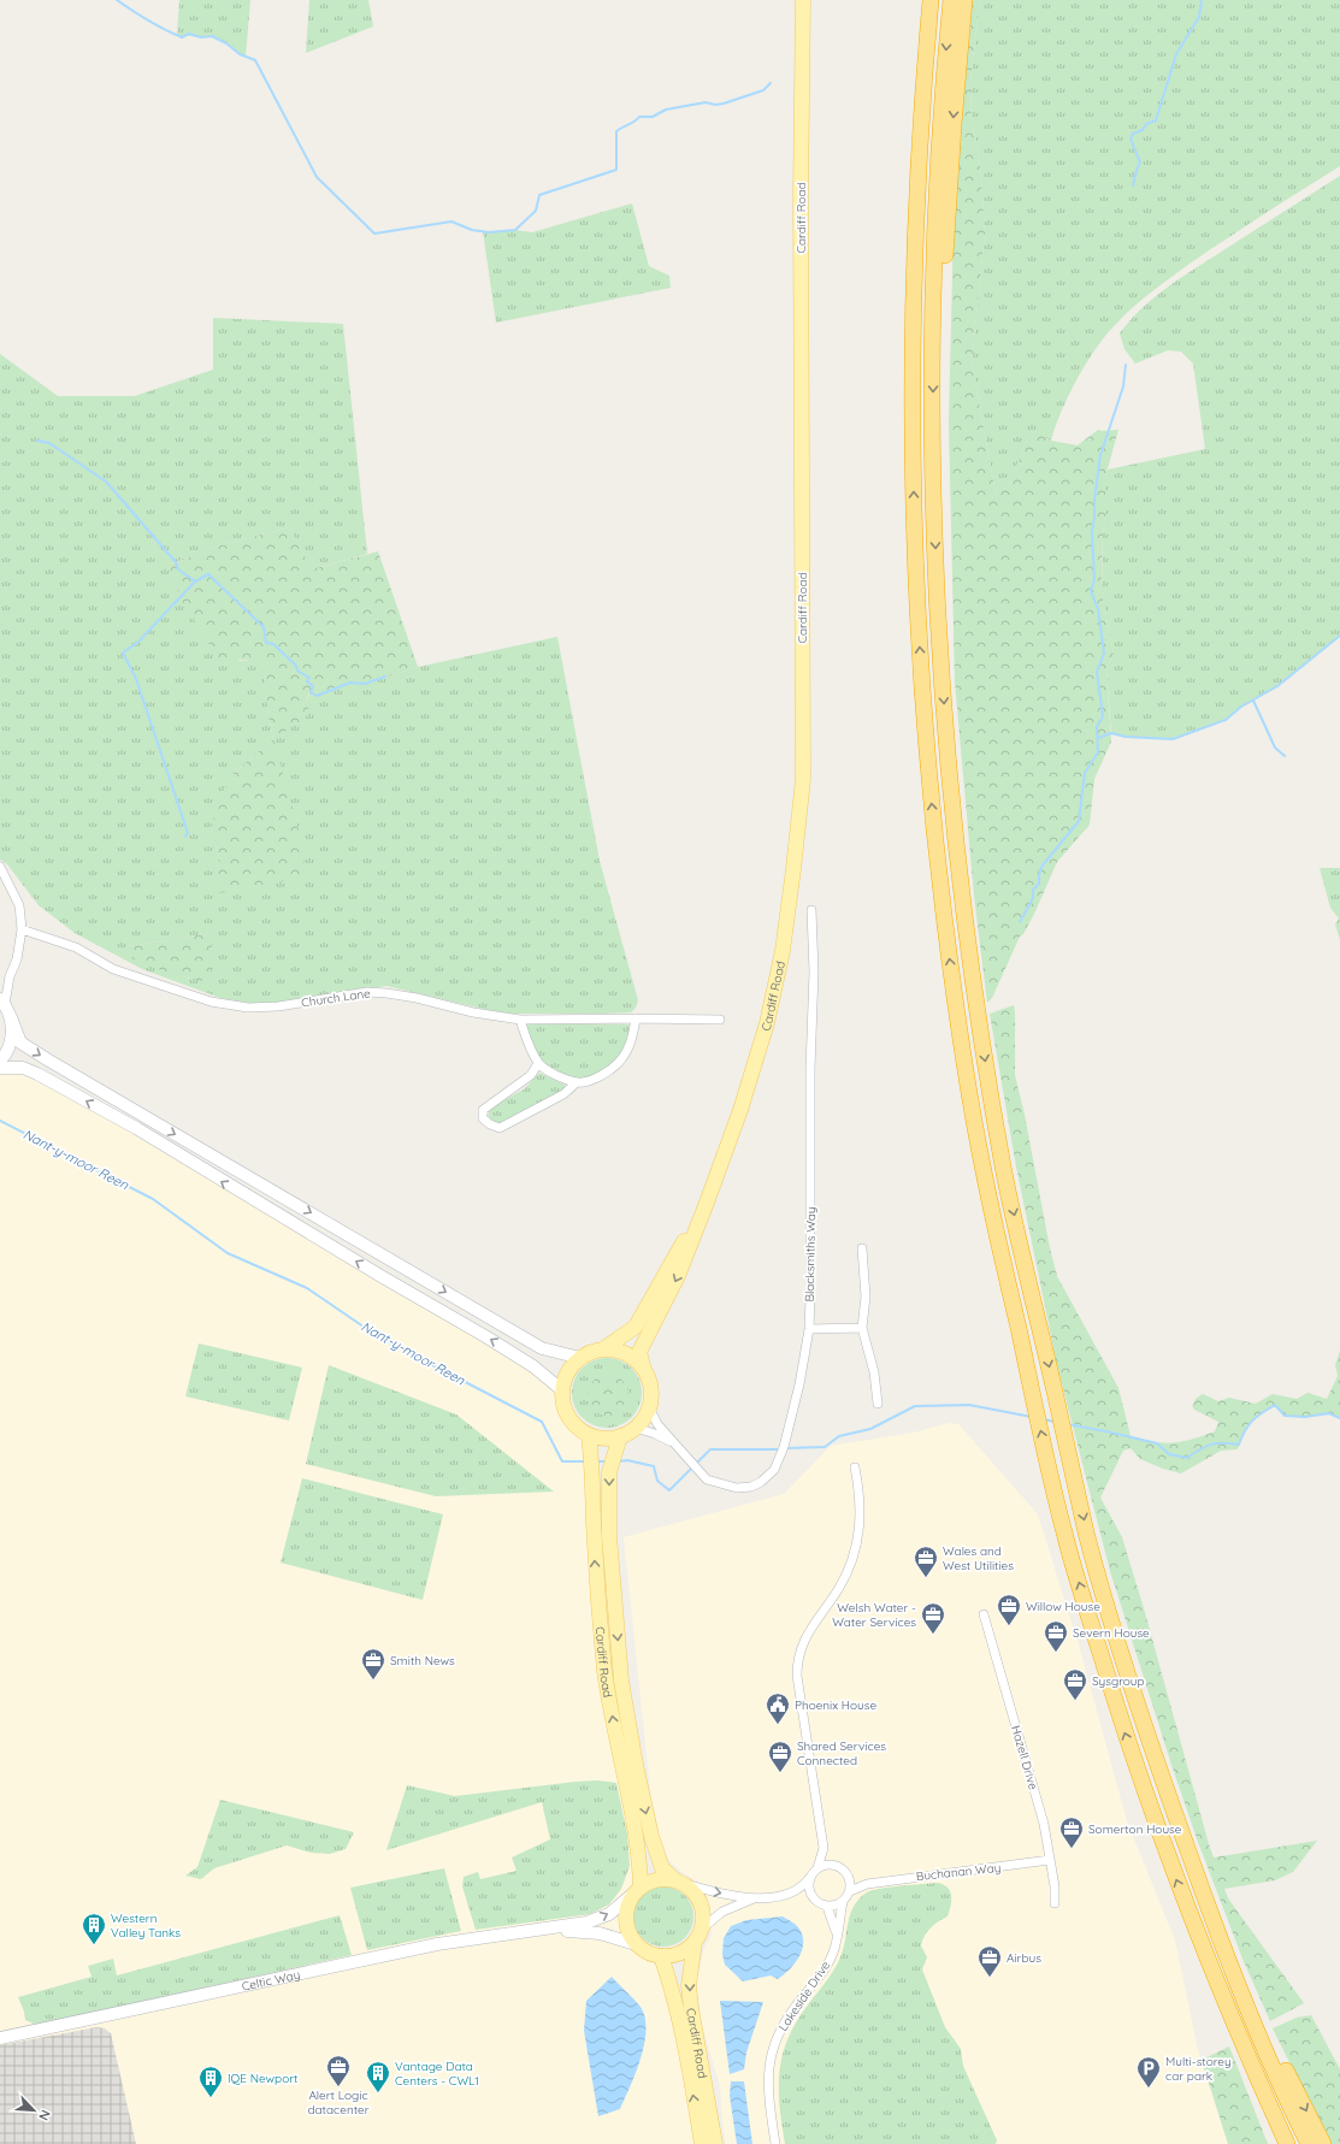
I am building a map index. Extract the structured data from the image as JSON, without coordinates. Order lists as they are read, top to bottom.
{
  "streets": {
    "main road": ["Cardiff Road"],
    "street": [
      "Church Lane",
      "Blacksmiths Way",
      "Hazell Drive",
      "Buchanan Way",
      "Celtic Way",
      "Lakeside Drive"
    ]
  },
  "crossings": [
    ["Cardiff Road", "Blacksmiths Way"],
    ["Cardiff Road", "Celtic Way"],
    ["Hazell Drive", "Buchanan Way"],
    ["Buchanan Way", "Lakeside Drive"]
  ],
  "water": ["Nant-y-moor Reen"],
  "places": {
    "office": [
      "Wales and West Utilities",
      "Willow House",
      "Welsh Water - Water Services",
      "Severn House",
      "Smith News",
      "Sysgroup",
      "Shared Services Connected",
      "Somerton House",
      "Airbus",
      "Alert Logic datacenter"
    ],
    "public building": ["Phoenix House"],
    "building": ["Western Valley Tanks", "Vantage Data Centers - CWL1", "IQE Newport"],
    "parking": ["Multi-storey car park"]
  },
  "north": "bottom right"
}
